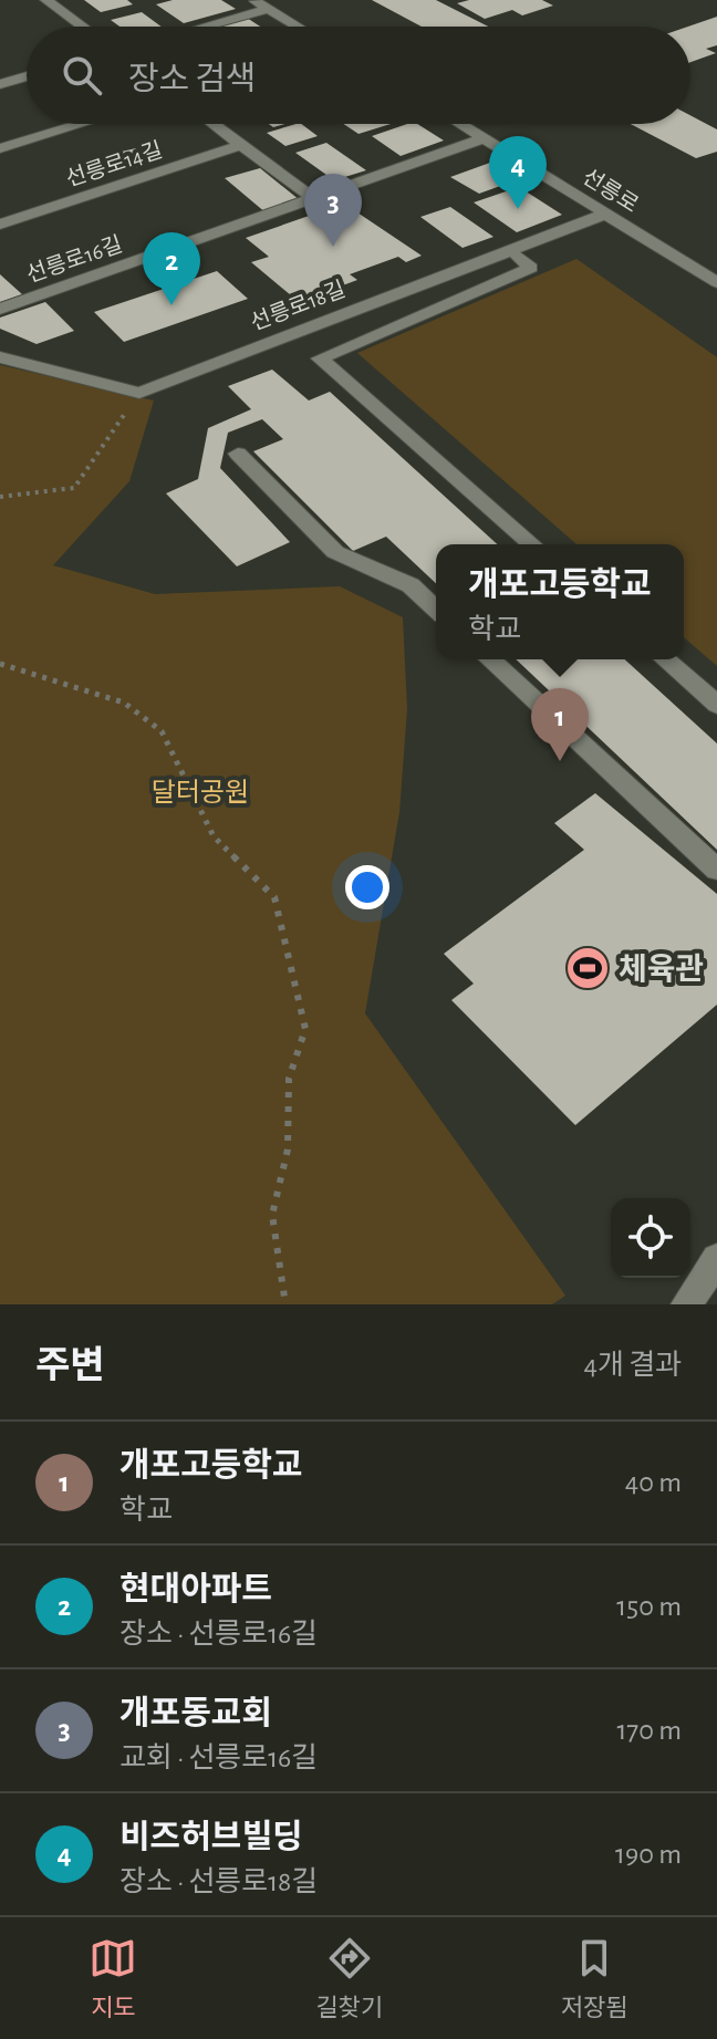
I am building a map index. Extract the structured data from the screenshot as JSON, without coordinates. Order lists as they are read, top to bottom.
{
  "streets": {
    "street": [
      "선릉로14길",
      "선릉로",
      "선릉로16길",
      "선릉로18길"
    ]
  },
  "crossings": [
    ["선릉로", "선릉로16길"],
    ["선릉로", "선릉로18길"]
  ],
  "parks": ["달터공원"],
  "places": {
    "sports": ["체육관"]
  },
  "page": {
    "search": "장소 검색",
    "pins": [
      "4",
      "3",
      "2",
      "1"
    ],
    "popup": ["개포고등학교", "학교"],
    "heading": ["주변", "4개 결과"],
    "list": [
      {
        "mark": "1",
        "name": "개포고등학교",
        "note": "학교",
        "value": "40 m"
      },
      {
        "mark": "2",
        "name": "현대아파트",
        "note": "장소 · 선릉로16길",
        "value": "150 m"
      },
      {
        "mark": "3",
        "name": "개포동교회",
        "note": "교회 · 선릉로16길",
        "value": "170 m"
      },
      {
        "mark": "4",
        "name": "비즈허브빌딩",
        "note": "장소 · 선릉로18길",
        "value": "190 m"
      }
    ],
    "nav": ["지도", "길찾기", "저장됨"]
  }
}
